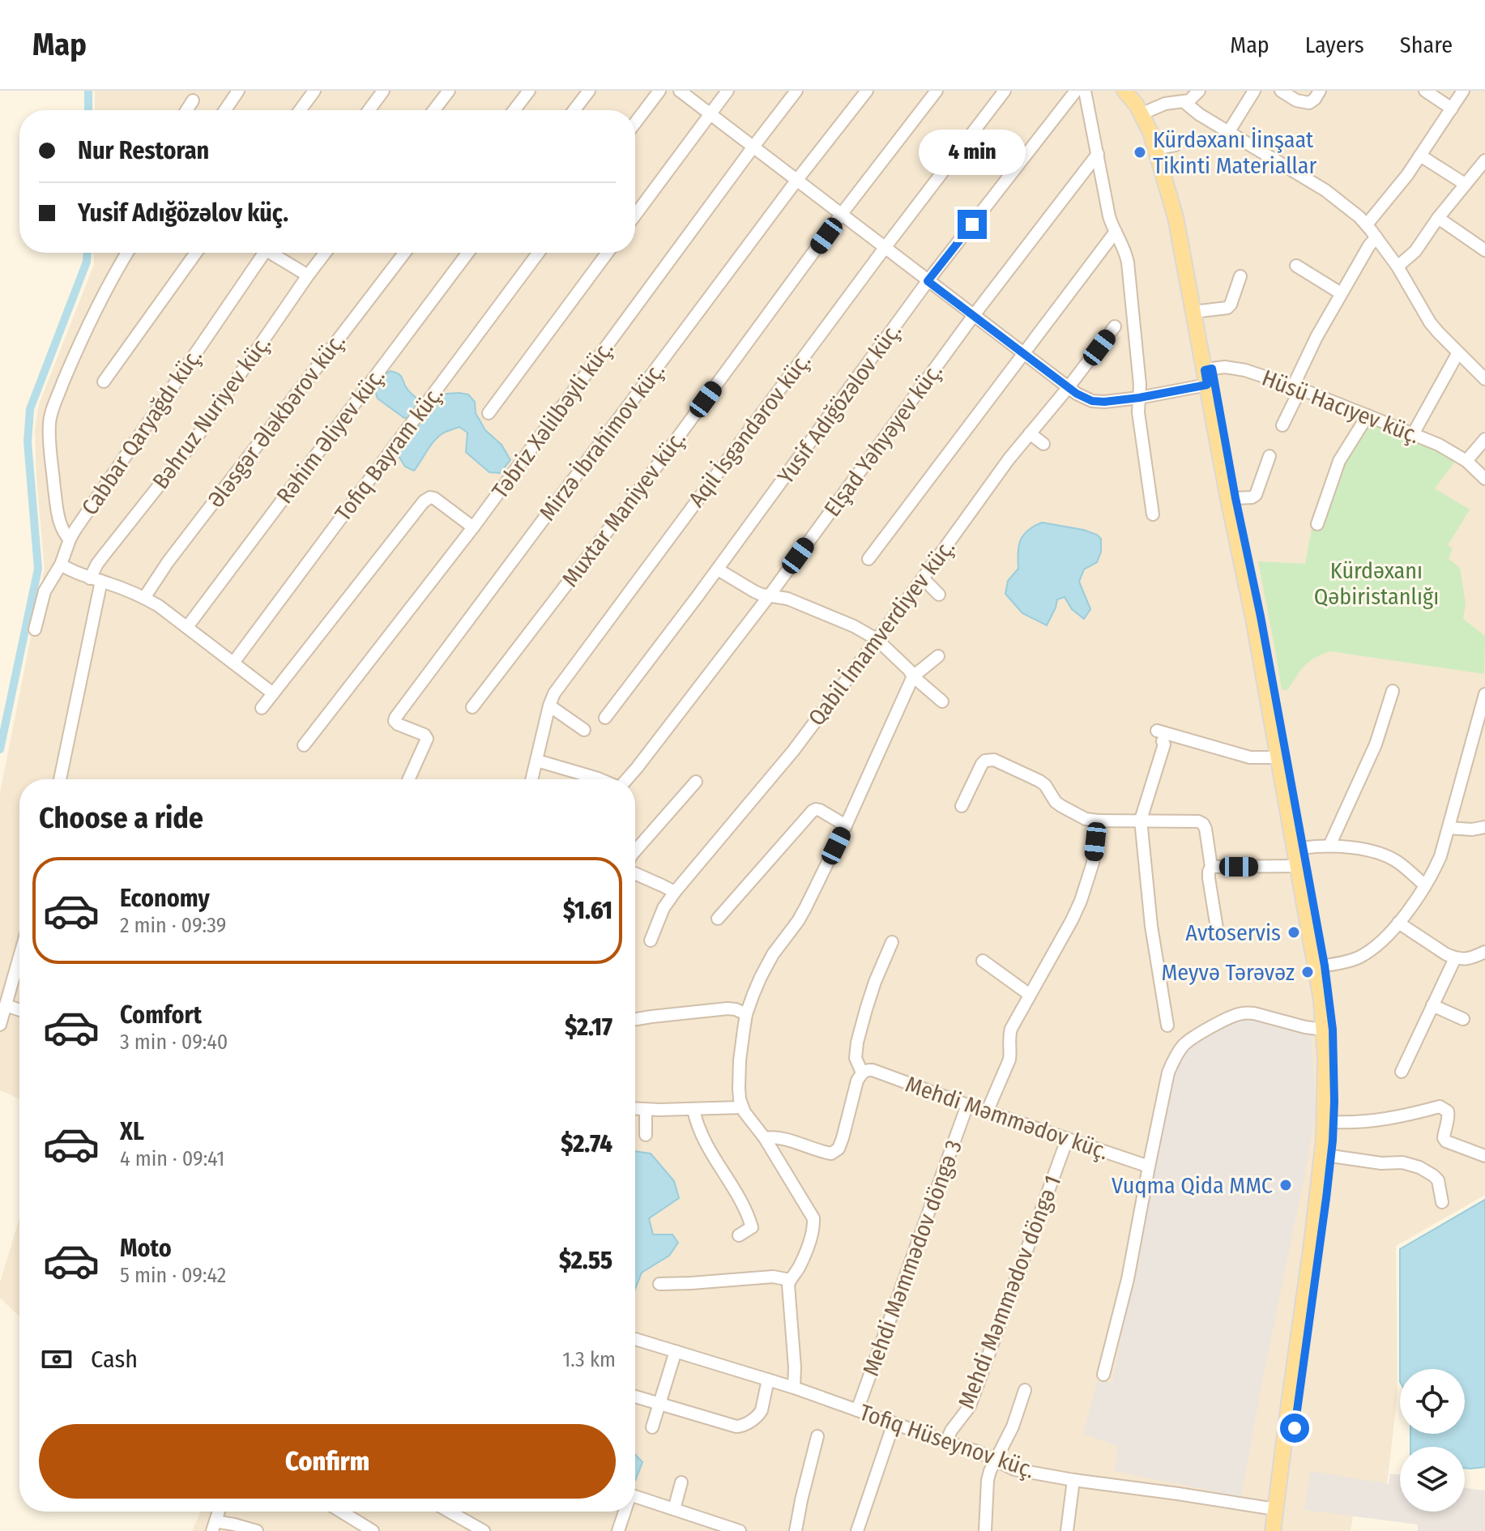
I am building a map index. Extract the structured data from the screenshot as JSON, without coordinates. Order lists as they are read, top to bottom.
{
  "streets": {
    "street": [
      "Yusif Adığözəlov küç.",
      "Hüsü Hacıyev küç.",
      "Bəhruz Nuriyev küç.",
      "Təbriz Xəlilbəyli küç.",
      "Ələsgər Ələkbərov küç.",
      "Aqil İsgəndərov küç.",
      "Cabbar Qaryağdı küç.",
      "Rəhim Əliyev küç.",
      "Elşad Yəhyəyev küç.",
      "Mirzə İbrahimov küç.",
      "Tofiq Bayram küç.",
      "Muxtar Maniyev küç.",
      "Qabil İmamverdiyev küç.",
      "Mehdi Məmmədov küç.",
      "Mehdi Məmmədov döngə 3",
      "Mehdi Məmmədov döngə 1",
      "Tofiq Hüseynov küç."
    ]
  },
  "crossings": [
    ["Yusif Adığözəlov küç.", "Hüsü Hacıyev küç."],
    ["Hüsü Hacıyev küç.", "Təbriz Xəlilbəyli küç."],
    ["Hüsü Hacıyev küç.", "Aqil İsgəndərov küç."],
    ["Hüsü Hacıyev küç.", "Elşad Yəhyəyev küç."],
    ["Hüsü Hacıyev küç.", "Mirzə İbrahimov küç."],
    ["Hüsü Hacıyev küç.", "Muxtar Maniyev küç."],
    ["Hüsü Hacıyev küç.", "Qabil İmamverdiyev küç."],
    ["Mehdi Məmmədov küç.", "Mehdi Məmmədov döngə 3"],
    ["Mehdi Məmmədov küç.", "Mehdi Məmmədov döngə 1"],
    ["Mehdi Məmmədov döngə 3", "Tofiq Hüseynov küç."],
    ["Mehdi Məmmədov döngə 1", "Tofiq Hüseynov küç."]
  ],
  "parks": ["Kürdəxanı Qəbiristanlığı"],
  "places": [
    "Kürdəxanı İinşaat Tikinti Materiallar",
    "Avtoservis",
    "Meyvə Tərəvəz",
    "Vuqma Qida MMC"
  ],
  "page": {
    "header": "Map",
    "nav": ["Map", "Layers", "Share"],
    "banner": ["Nur Restoran", "Yusif Adığözəlov küç."],
    "bubble": "4 min",
    "heading": "Choose a ride",
    "list": [
      {
        "name": "Economy",
        "note": "2 min · 09:39",
        "value": "$1.61"
      },
      {
        "name": "Comfort",
        "note": "3 min · 09:40",
        "value": "$2.17"
      },
      {
        "name": "XL",
        "note": "4 min · 09:41",
        "value": "$2.74"
      },
      {
        "name": "Moto",
        "note": "5 min · 09:42",
        "value": "$2.55"
      }
    ],
    "pay": ["Cash", "1.3 km"],
    "buttons": "Confirm"
  }
}
